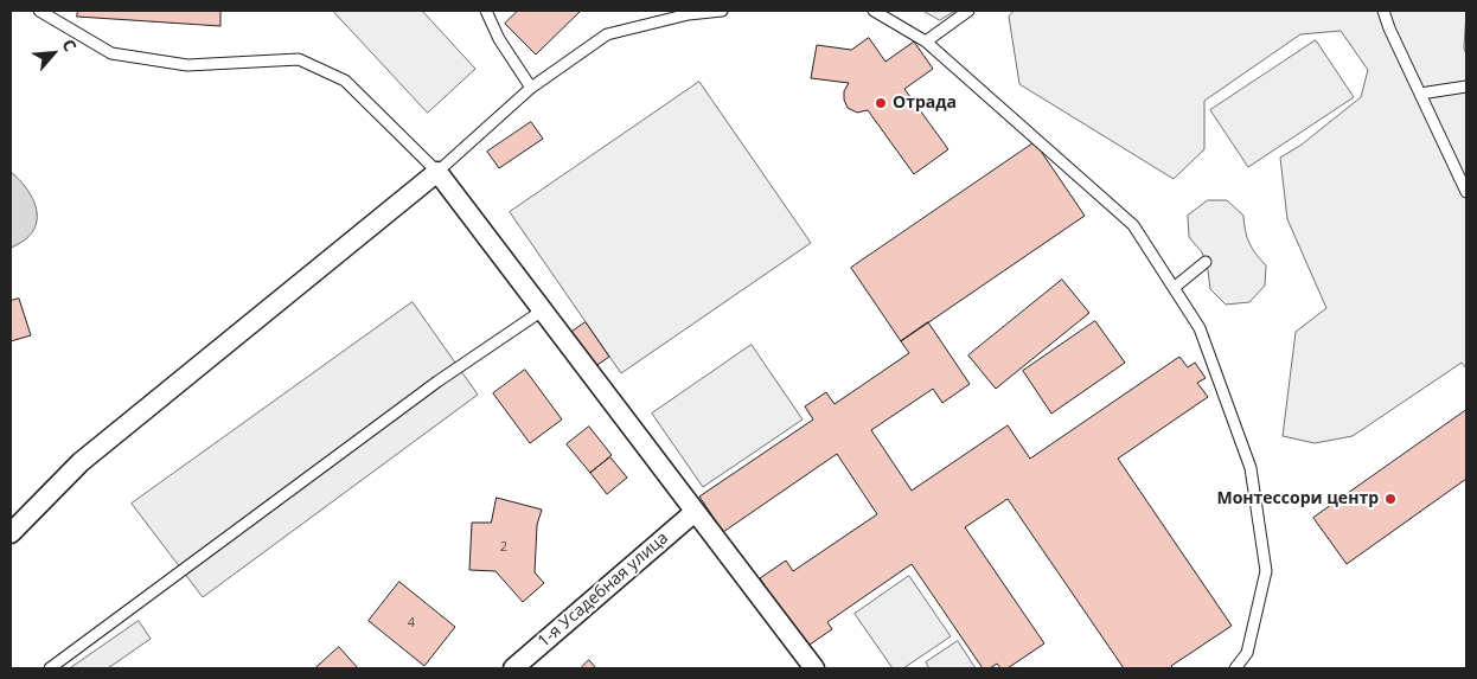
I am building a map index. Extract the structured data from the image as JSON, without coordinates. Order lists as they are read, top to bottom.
{
  "streets": {
    "street": ["1-я Усадебная улица"]
  },
  "places": ["Отрада", "Монтессори центр"],
  "house_numbers": ["2", "4"],
  "north": "top right"
}
